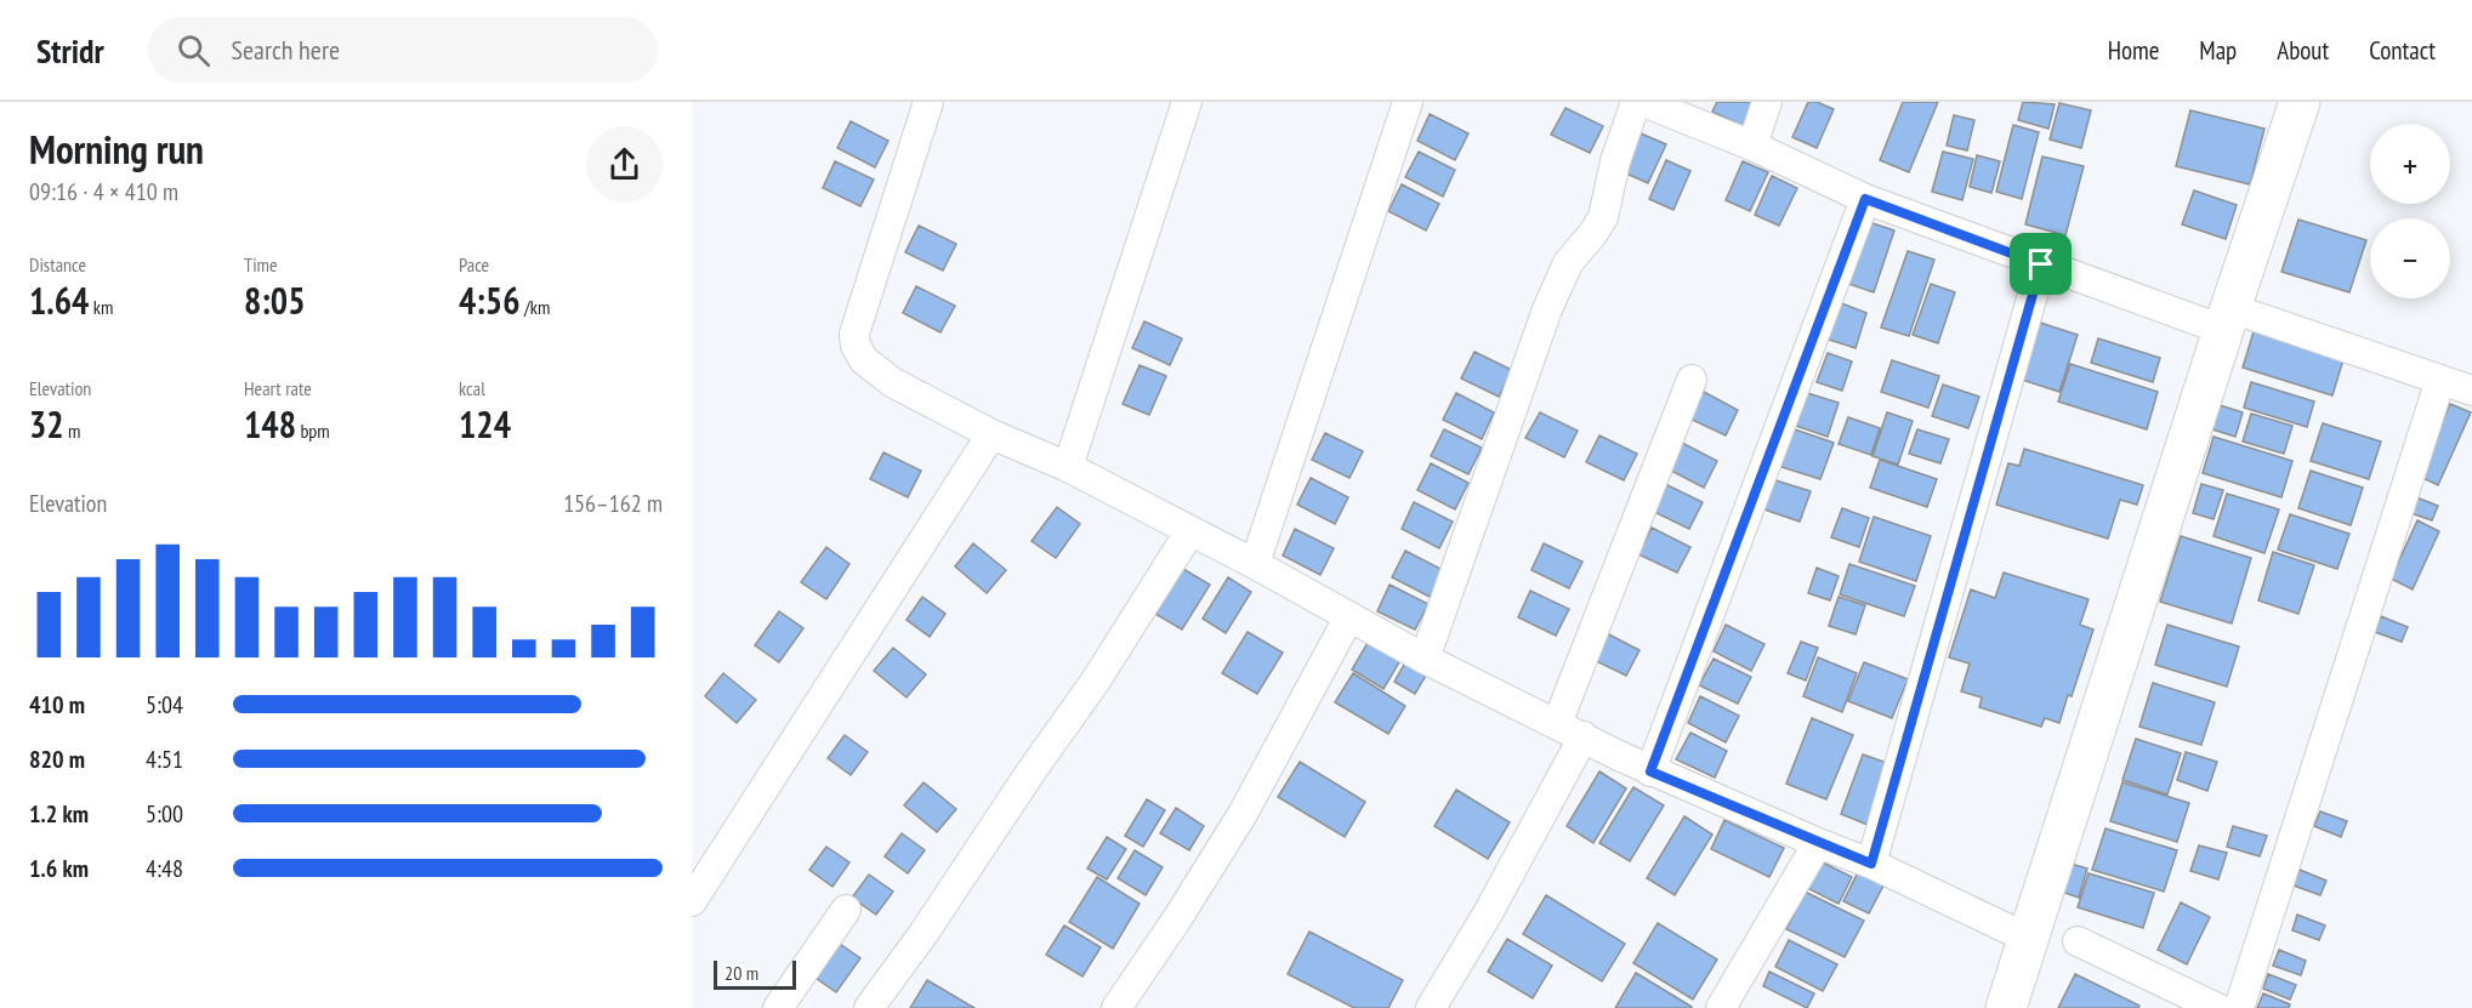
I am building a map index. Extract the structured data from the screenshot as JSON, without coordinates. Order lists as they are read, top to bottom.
{
  "scale_bar": "20 m",
  "page": {
    "header": "Stridr",
    "search": "Search here",
    "nav": [
      "Home",
      "Map",
      "About",
      "Contact"
    ],
    "heading": ["Morning run", "09:16 · 4 × 410 m"],
    "map_buttons": ["+", "−"],
    "stats": [
      ["Distance", "1.64 km"],
      ["Time", "8:05"],
      ["Pace", "4:56 /km"],
      ["Elevation", "32 m"],
      ["Heart rate", "148 bpm"],
      ["kcal", "124"]
    ],
    "chart": ["Elevation", "156–162 m"],
    "list": [
      {
        "name": "410 m",
        "note": "5:04"
      },
      {
        "name": "820 m",
        "note": "4:51"
      },
      {
        "name": "1.2 km",
        "note": "5:00"
      },
      {
        "name": "1.6 km",
        "note": "4:48"
      }
    ],
    "scale": "20 m"
  }
}
